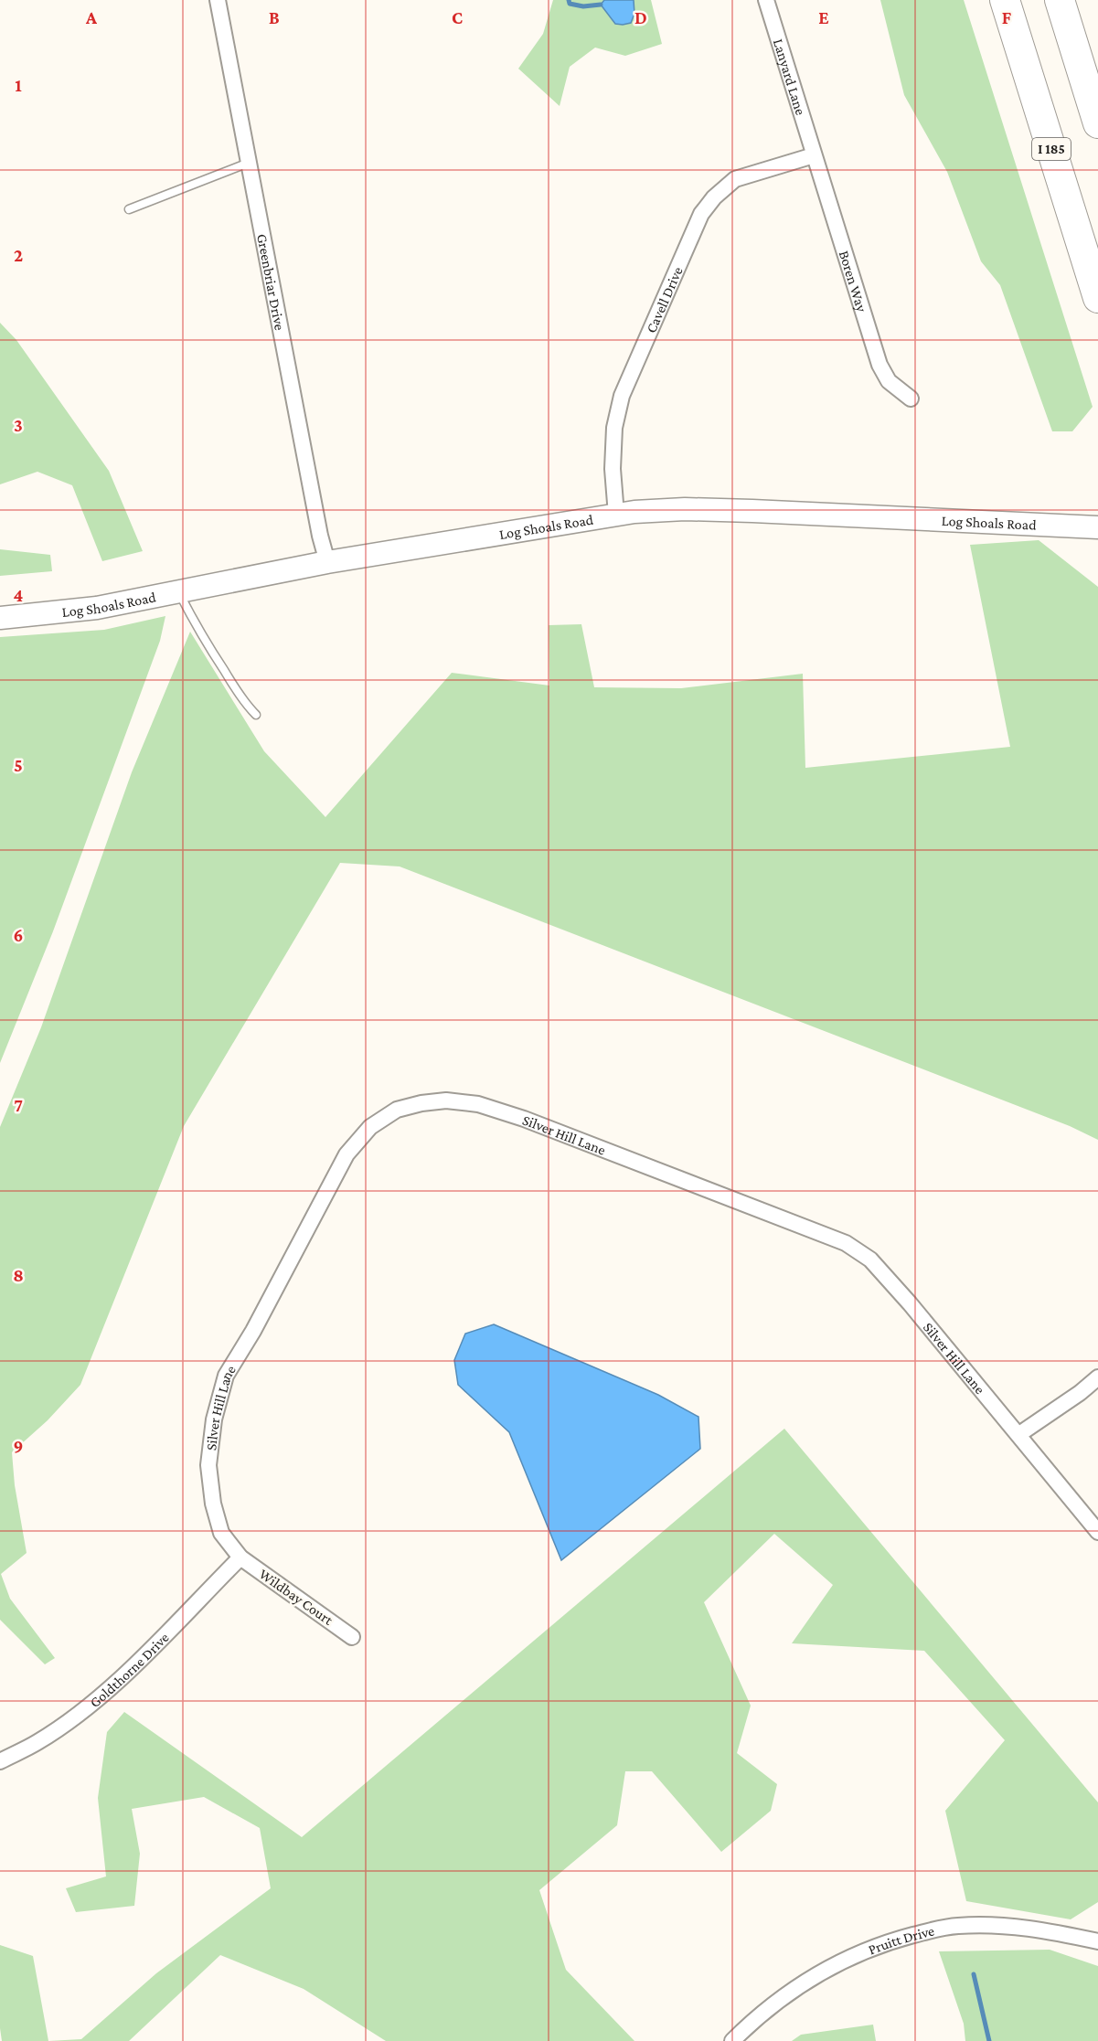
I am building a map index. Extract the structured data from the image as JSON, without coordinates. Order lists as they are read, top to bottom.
{
  "streets": {
    "highway": ["I 185"],
    "street": [
      "Lanyard Lane",
      "Greenbriar Drive",
      "Boren Way",
      "Cavell Drive",
      "Log Shoals Road",
      "Silver Hill Lane",
      "Wildbay Court",
      "Goldthorne Drive",
      "Pruitt Drive"
    ]
  },
  "crossings": [
    ["Lanyard Lane", "Boren Way"],
    ["Lanyard Lane", "Cavell Drive"],
    ["Greenbriar Drive", "Log Shoals Road"],
    ["Boren Way", "Cavell Drive"],
    ["Cavell Drive", "Log Shoals Road"],
    ["Silver Hill Lane", "Wildbay Court"],
    ["Silver Hill Lane", "Goldthorne Drive"],
    ["Wildbay Court", "Goldthorne Drive"]
  ],
  "grid": {
    "columns": [
      "A",
      "B",
      "C",
      "D",
      "E",
      "F"
    ],
    "rows": [
      "1",
      "2",
      "3",
      "4",
      "5",
      "6",
      "7",
      "8",
      "9"
    ]
  }
}
